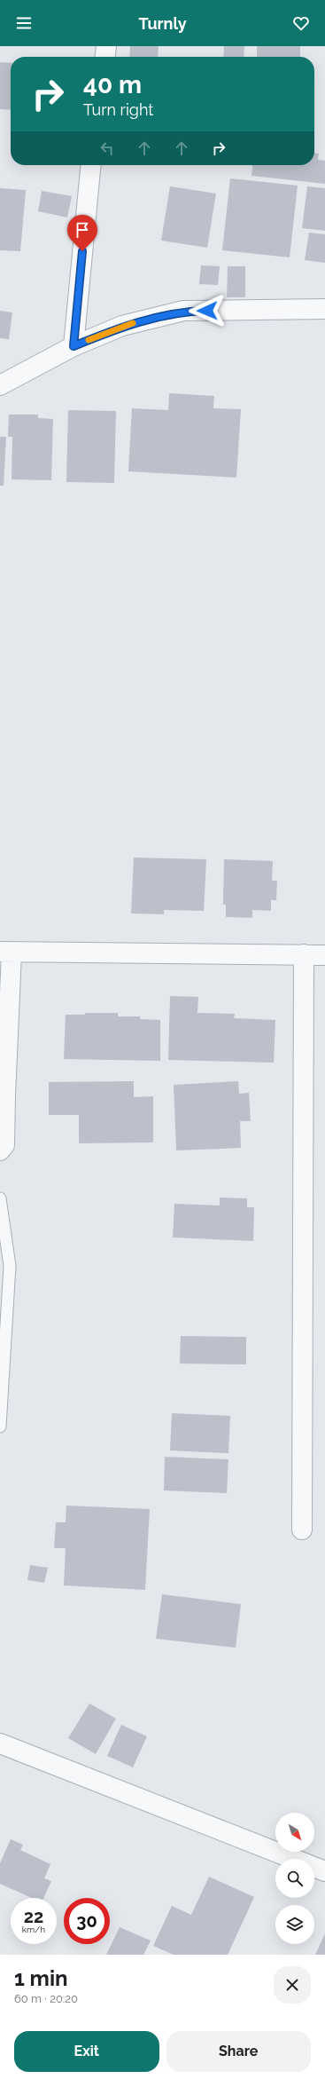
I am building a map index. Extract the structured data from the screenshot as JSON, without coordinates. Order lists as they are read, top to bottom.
{
  "north": "bottom right",
  "page": {
    "header": "Turnly",
    "turn": ["40 m", "Turn right"],
    "speed": "22 km/h",
    "limit": "30",
    "heading": ["1 min", "60 m · 20:20"],
    "buttons": ["Exit", "Share"]
  }
}
